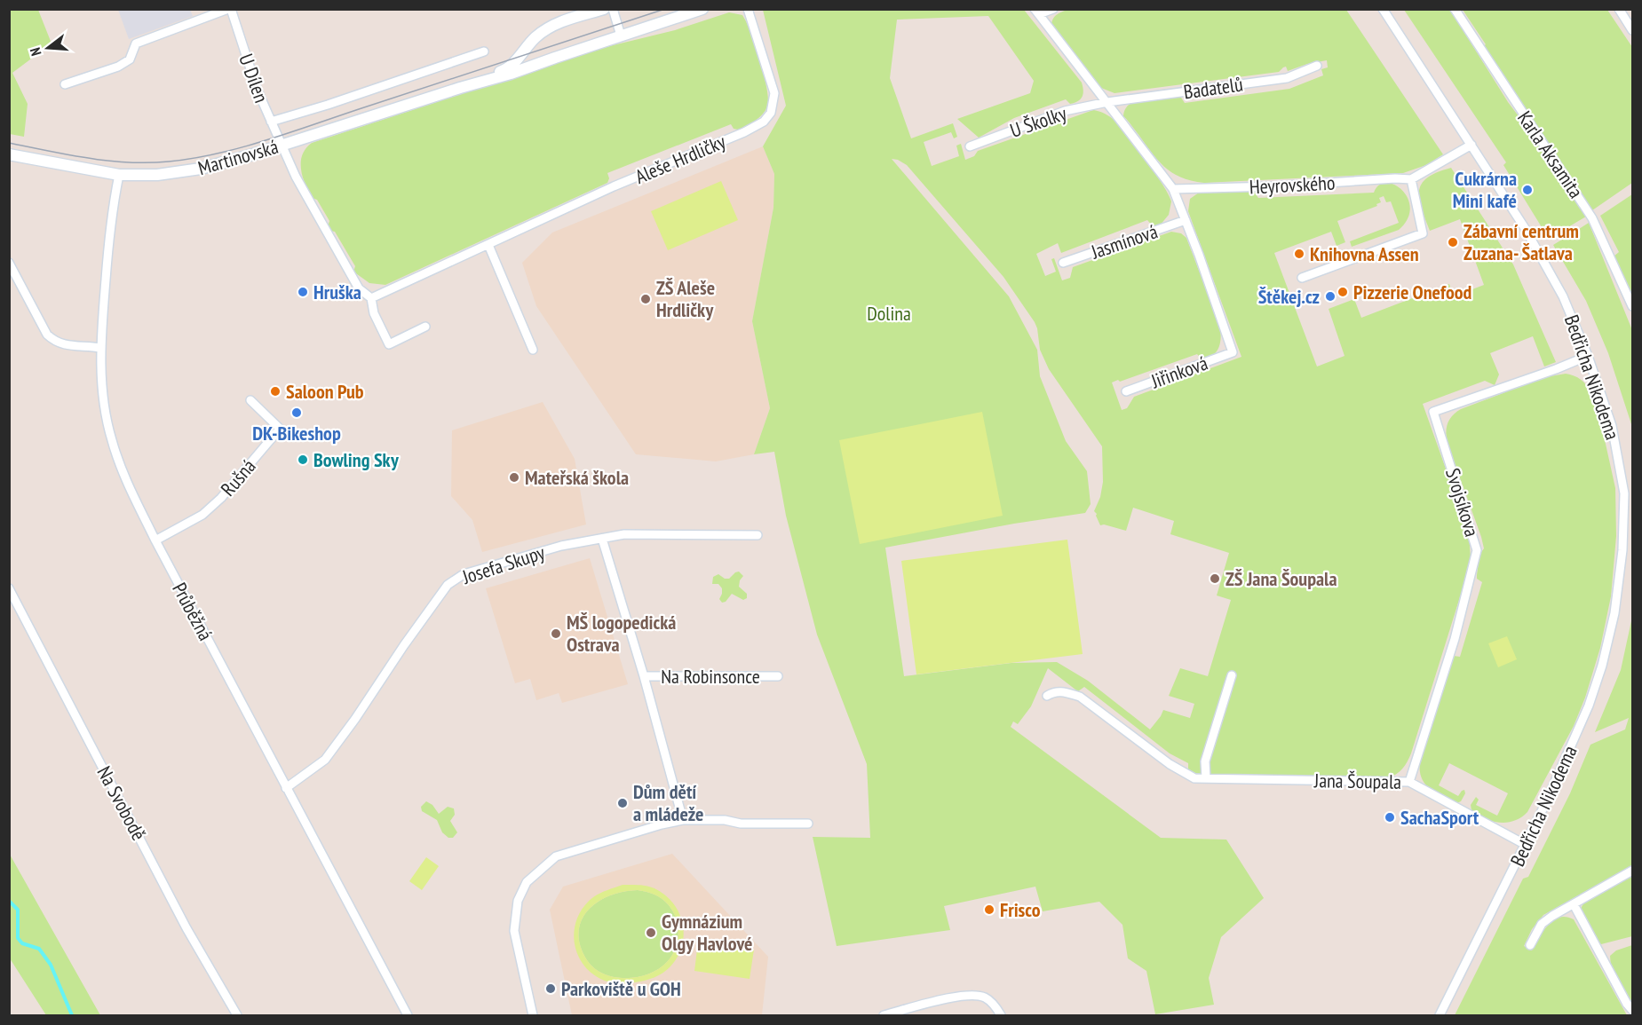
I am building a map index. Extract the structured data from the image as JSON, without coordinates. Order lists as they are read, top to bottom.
{
  "streets": {
    "street": [
      "U Dílen",
      "Badatelů",
      "U Školky",
      "Karla Aksamita",
      "Martinovská",
      "Aleše Hrdličky",
      "Heyrovského",
      "Jasmínová",
      "Jiřinková",
      "Bedřicha Nikodema",
      "Rušná",
      "Svojsíkova",
      "Josefa Skupy",
      "Průběžná",
      "Na Robinsonce",
      "Jana Šoupala",
      "Na Svobodě"
    ]
  },
  "crossings": [
    ["U Dílen", "Martinovská"],
    ["Badatelů", "U Školky"],
    ["Martinovská", "Průběžná"],
    ["Jasmínová", "Jiřinková"],
    ["Bedřicha Nikodema", "Svojsíkova"],
    ["Bedřicha Nikodema", "Jana Šoupala"],
    ["Rušná", "Průběžná"],
    ["Svojsíkova", "Jana Šoupala"],
    ["Josefa Skupy", "Průběžná"],
    ["Josefa Skupy", "Na Robinsonce"]
  ],
  "parks": ["Dolina"],
  "places": [
    "Cukrárna Mini kafé",
    "Zábavní centrum Zuzana- Šatlava",
    "Knihovna Assen",
    "Hruška",
    "Pizzerie Onefood",
    "Štěkej.cz",
    "ZŠ Aleše Hrdličky",
    "Saloon Pub",
    "DK-Bikeshop",
    "Bowling Sky",
    "Mateřská škola",
    "ZŠ Jana Šoupala",
    "MŠ logopedická Ostrava",
    "Dům dětí a mládeže",
    "SachaSport",
    "Frisco",
    "Gymnázium Olgy Havlové",
    "Parkoviště u GOH"
  ],
  "north": "left"
}
